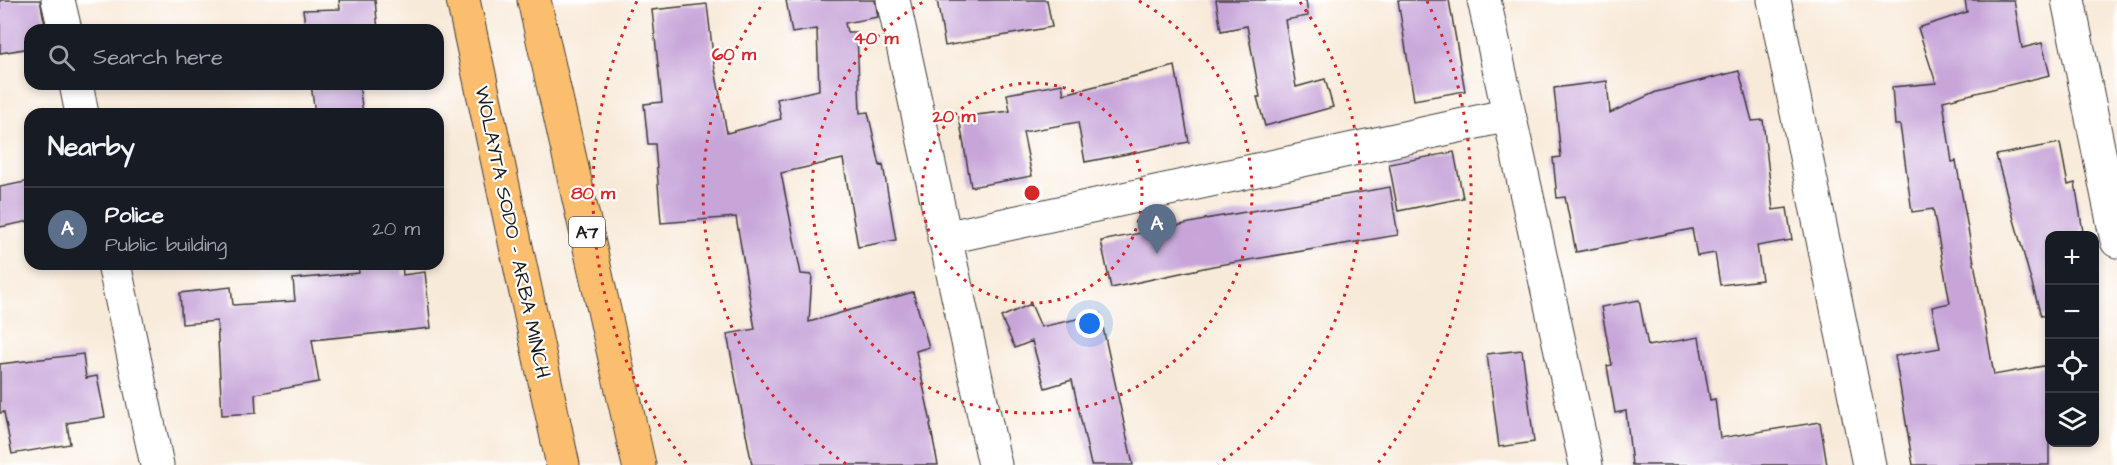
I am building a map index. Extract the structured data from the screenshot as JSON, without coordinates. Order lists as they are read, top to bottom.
{
  "streets": {
    "highway": ["WOLAYTA SODO - ARBA MINCH", "A7"]
  },
  "page": {
    "search": "Search here",
    "heading": "Nearby",
    "list": [
      {
        "mark": "A",
        "name": "Police",
        "note": "Public building",
        "value": "20 m"
      }
    ],
    "pins": "A",
    "map_buttons": ["+", "−"]
  },
  "rings": [
    "40 m",
    "60 m",
    "20 m",
    "80 m"
  ]
}
